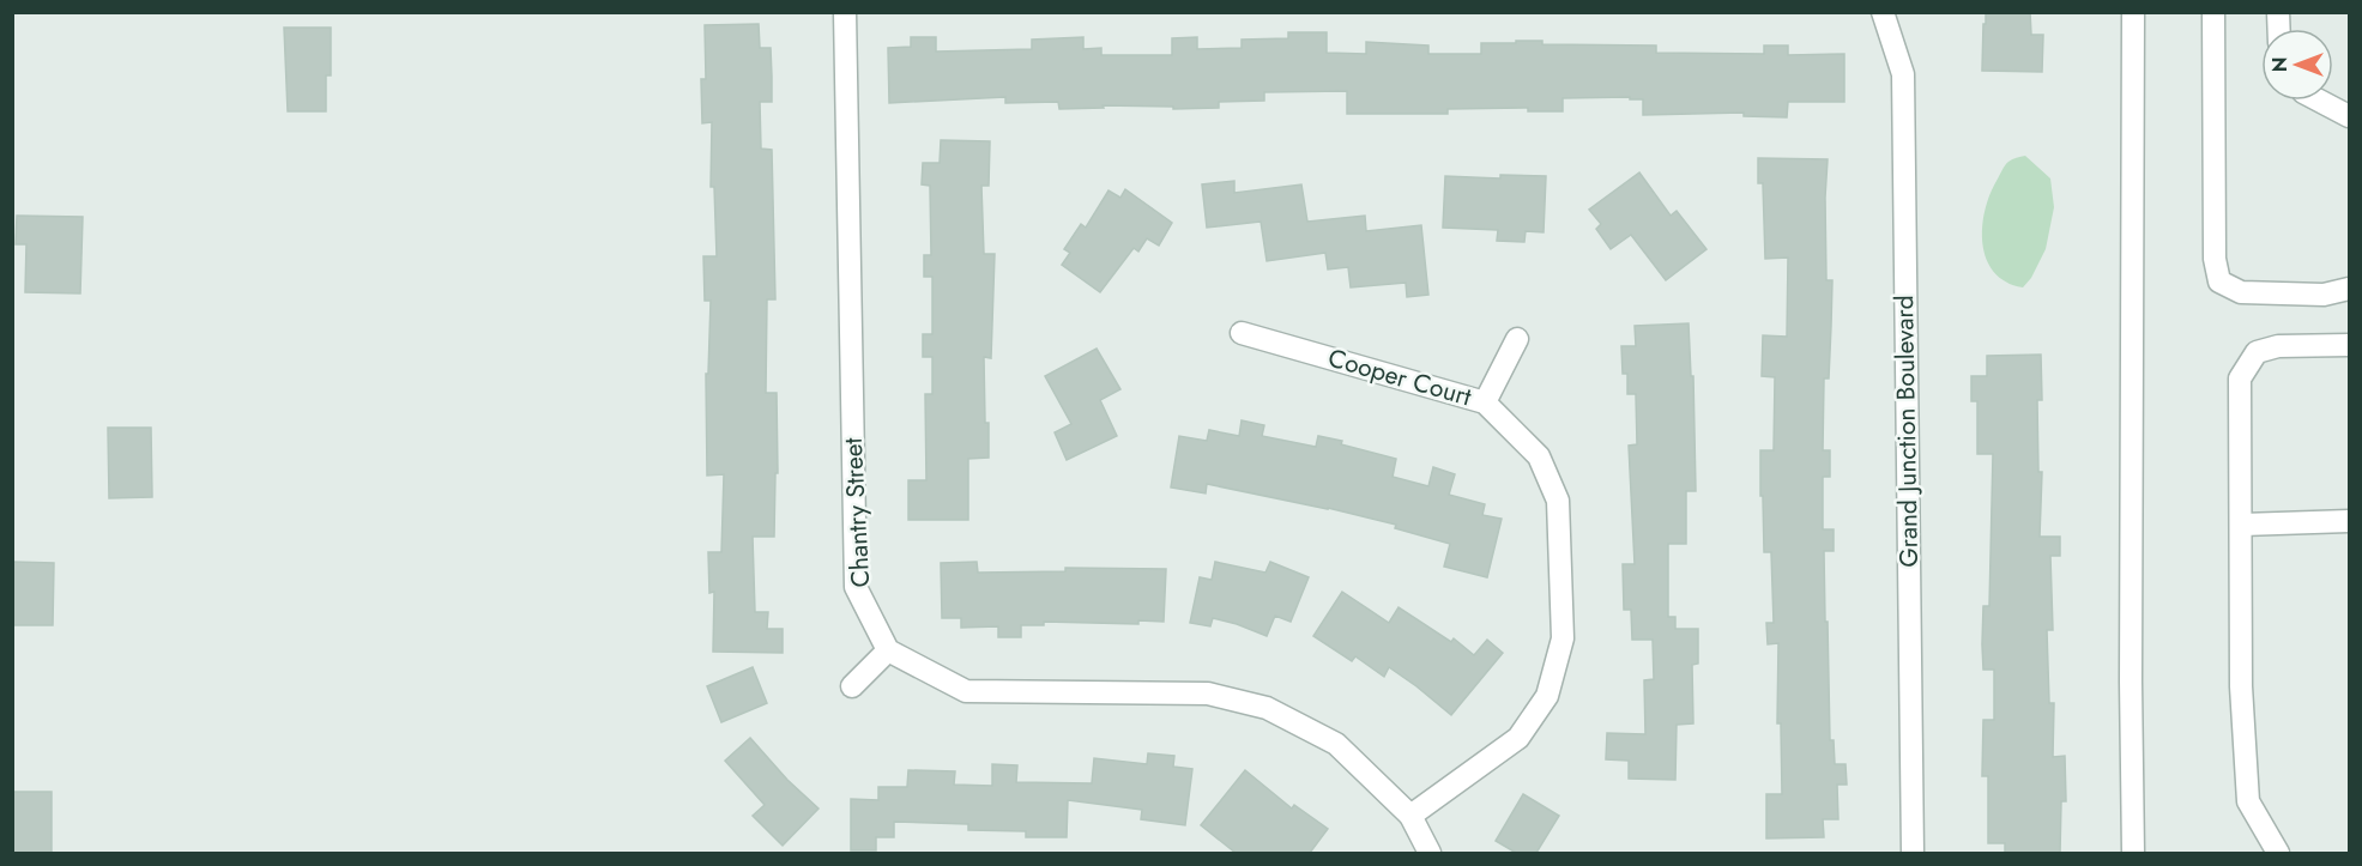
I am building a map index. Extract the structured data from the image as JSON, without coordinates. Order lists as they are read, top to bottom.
{
  "streets": {
    "street": ["Cooper Court", "Grand Junction Boulevard", "Chantry Street"]
  },
  "north": "left"
}
